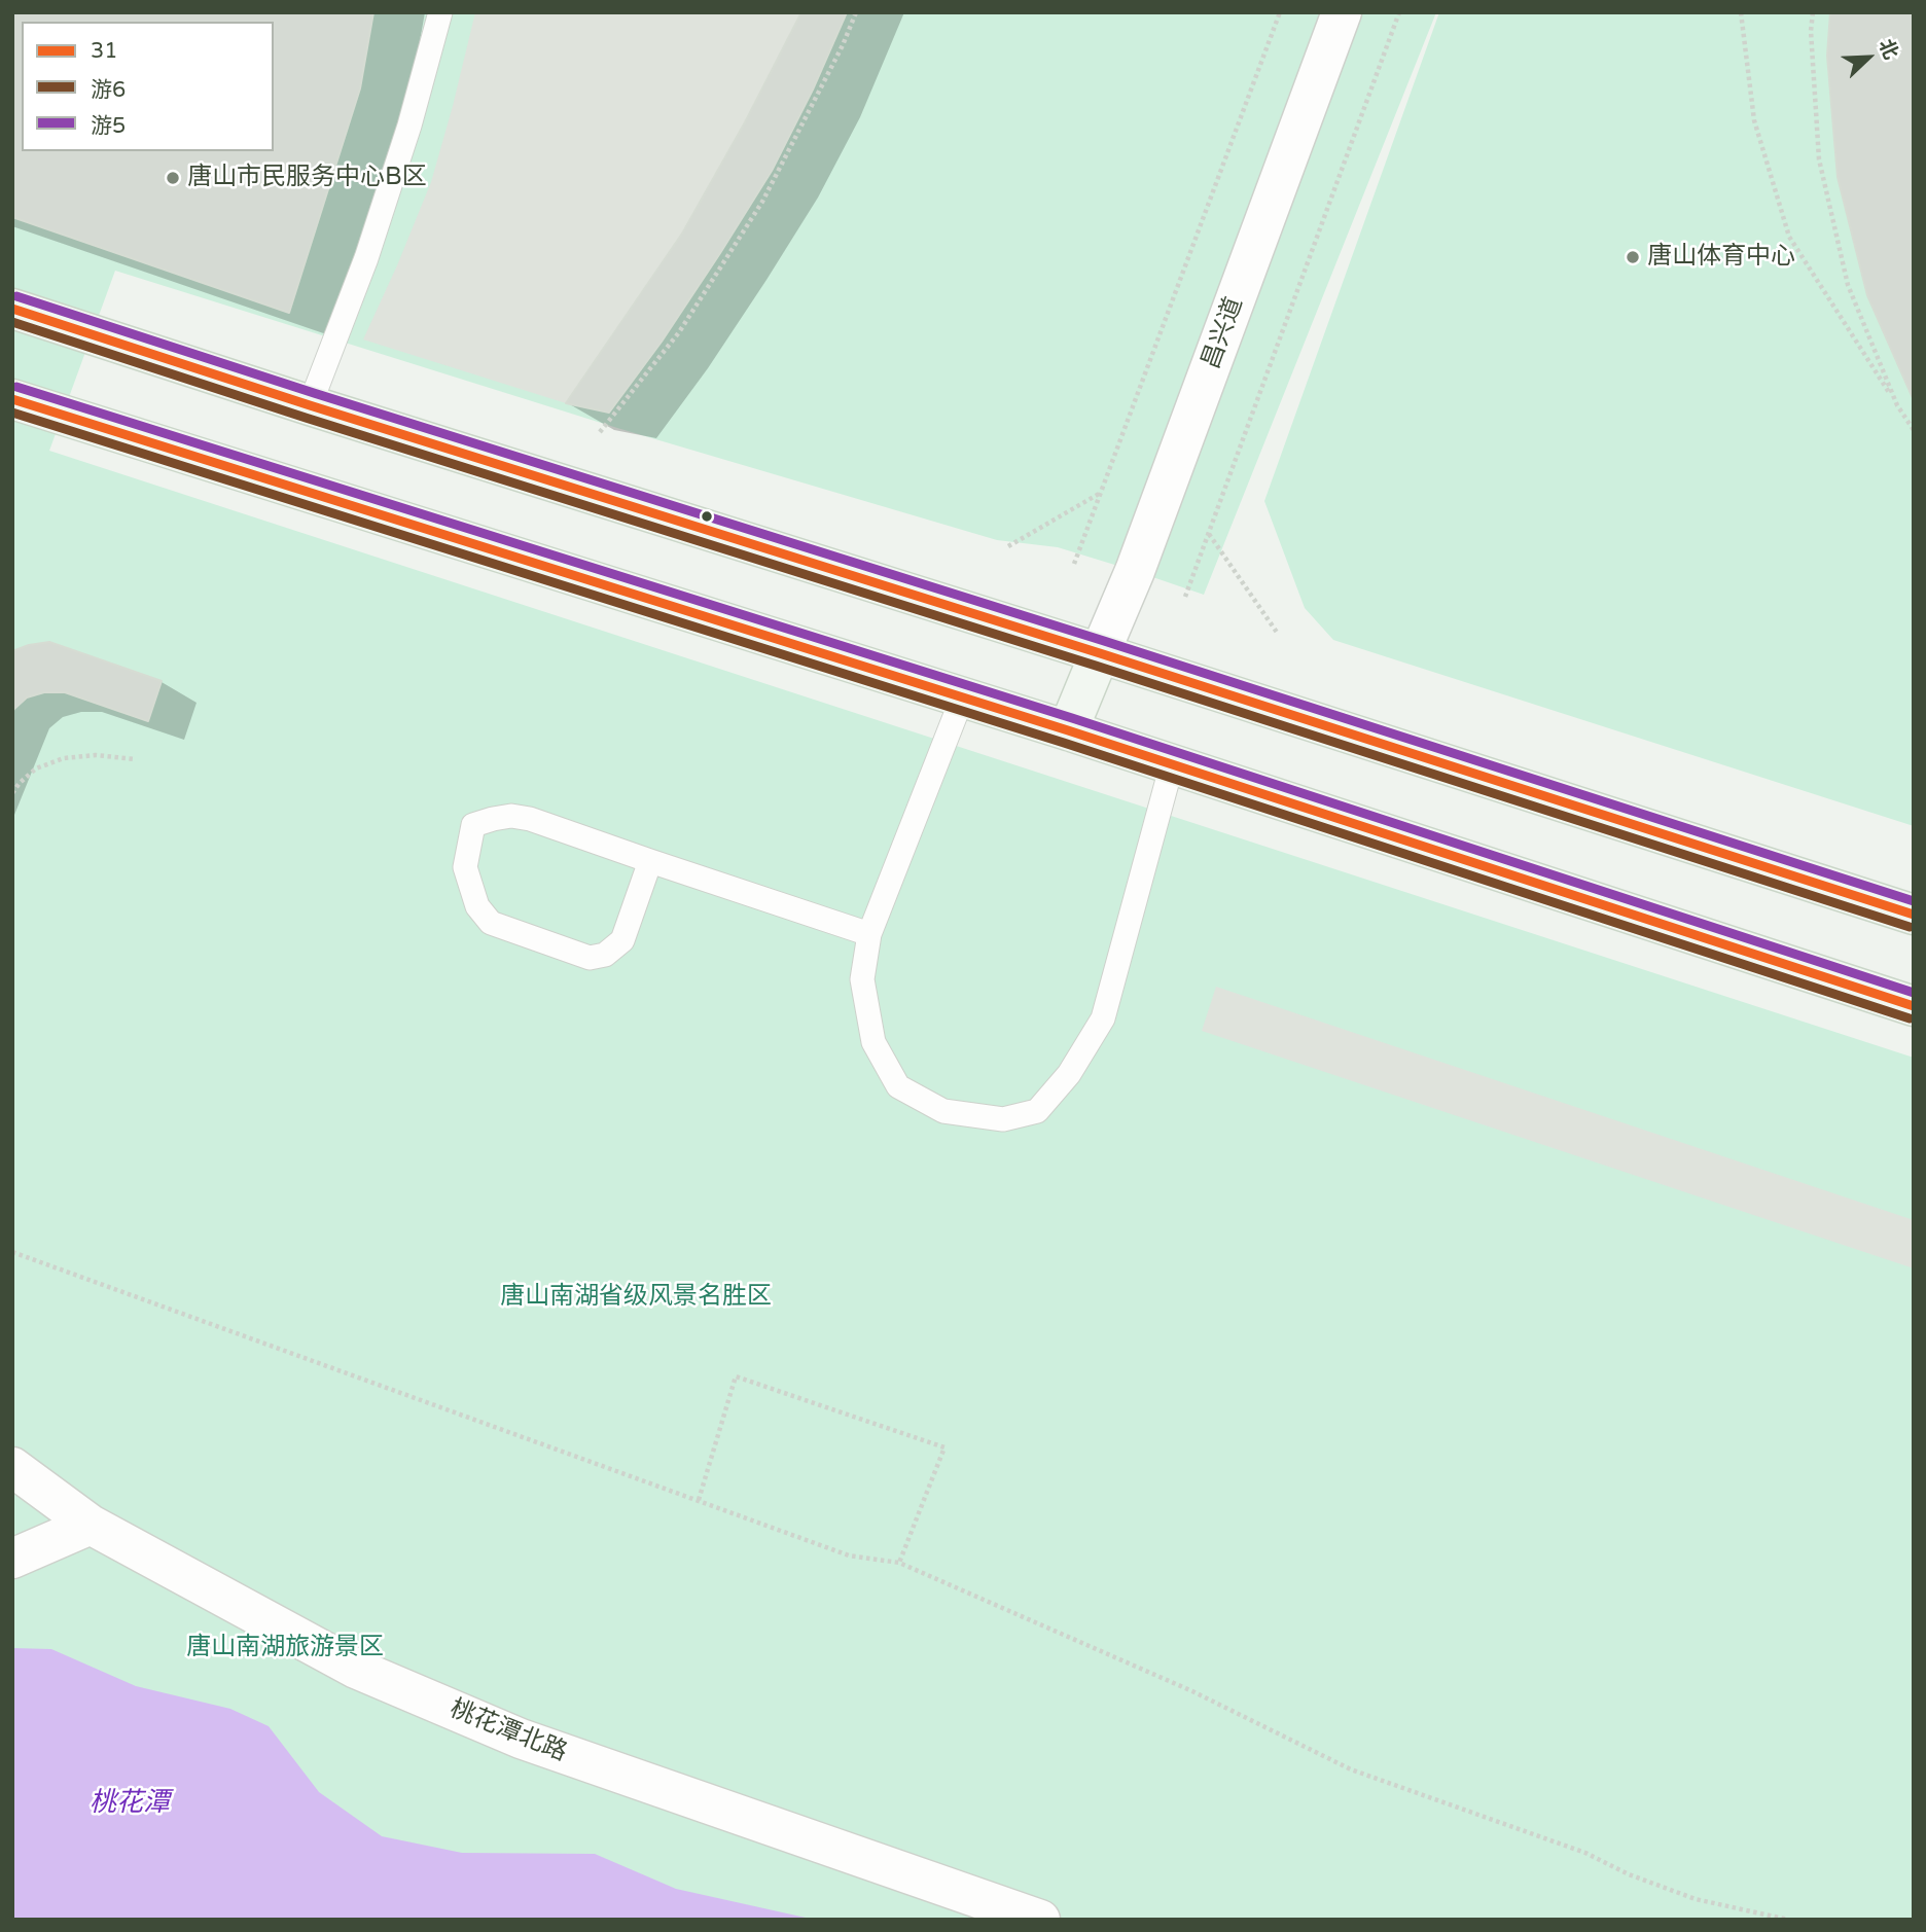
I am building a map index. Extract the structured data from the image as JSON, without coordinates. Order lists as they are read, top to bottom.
{
  "streets": {
    "street": ["昌兴道", "桃花潭北路"]
  },
  "water": ["桃花潭"],
  "parks": ["唐山南湖省级风景名胜区", "唐山南湖旅游景区"],
  "places": ["唐山市民服务中心B区", "唐山体育中心"],
  "lines": ["transit line 游5", "transit line 31", "transit line 游6"],
  "legend": ["31", "游6", "游5"],
  "north": "top right"
}
